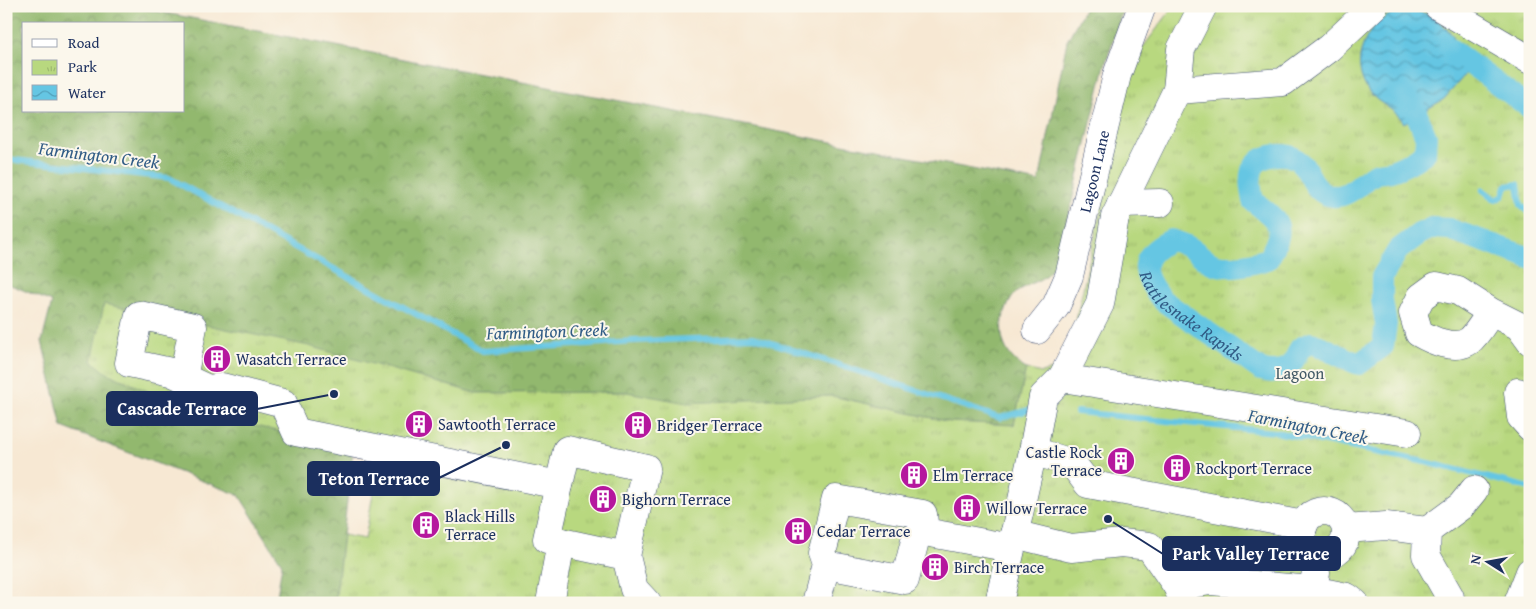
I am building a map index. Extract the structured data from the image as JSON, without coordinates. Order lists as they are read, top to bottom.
{
  "streets": {
    "street": ["Lagoon Lane"]
  },
  "water": ["Farmington Creek", "Rattlesnake Rapids"],
  "parks": ["Lagoon"],
  "places": {
    "building": [
      "Wasatch Terrace",
      "Sawtooth Terrace",
      "Bridger Terrace",
      "Castle Rock Terrace",
      "Rockport Terrace",
      "Elm Terrace",
      "Bighorn Terrace",
      "Willow Terrace",
      "Black Hills Terrace",
      "Cedar Terrace",
      "Birch Terrace"
    ],
    "other": ["Cascade Terrace", "Teton Terrace", "Park Valley Terrace"]
  },
  "legend": ["Road", "Park", "Water"],
  "north": "left"
}
